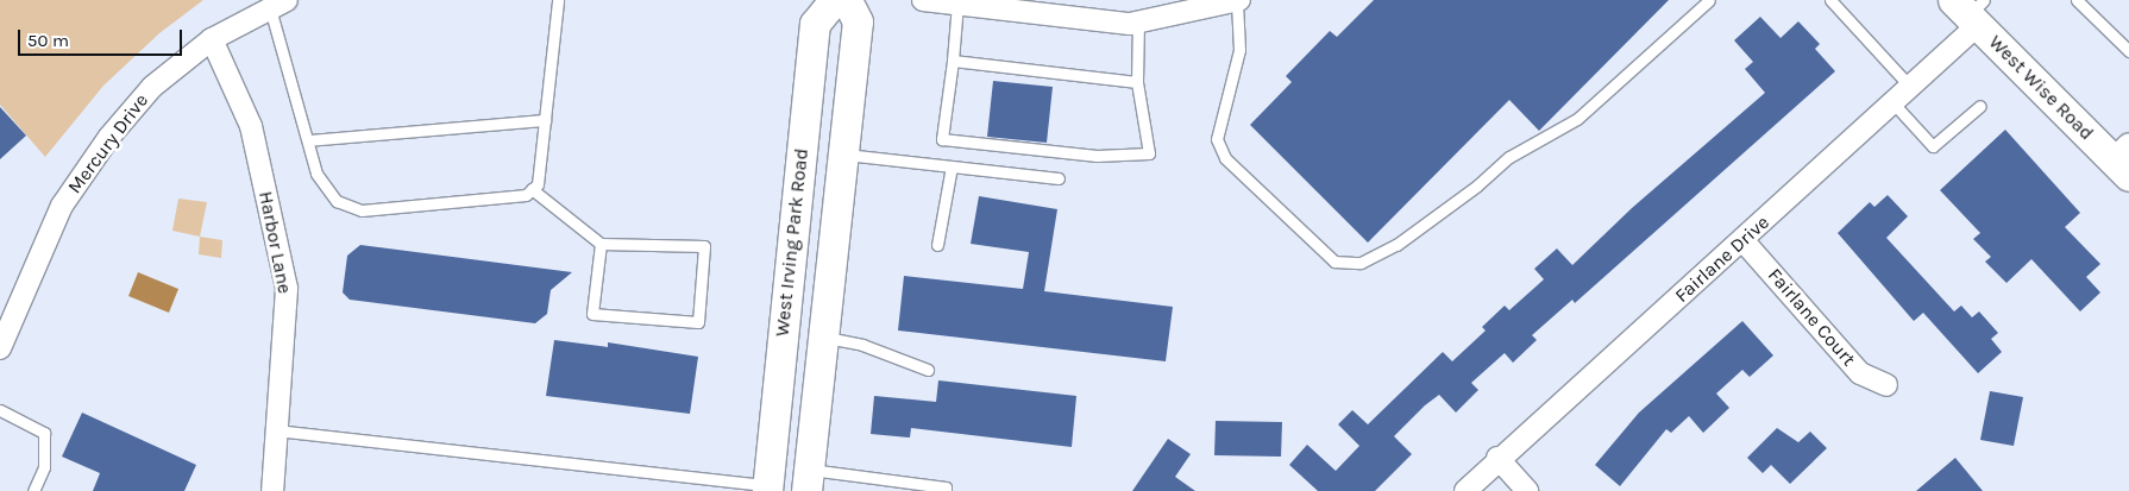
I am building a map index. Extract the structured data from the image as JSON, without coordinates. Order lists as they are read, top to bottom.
{
  "streets": {
    "main road": ["West Wise Road", "West Irving Park Road"],
    "street": [
      "Mercury Drive",
      "Harbor Lane",
      "Fairlane Drive",
      "Fairlane Court"
    ]
  },
  "crossings": [
    ["West Wise Road", "Fairlane Drive"],
    ["Mercury Drive", "Harbor Lane"],
    ["Fairlane Drive", "Fairlane Court"]
  ],
  "scale_bar": "50 m"
}
